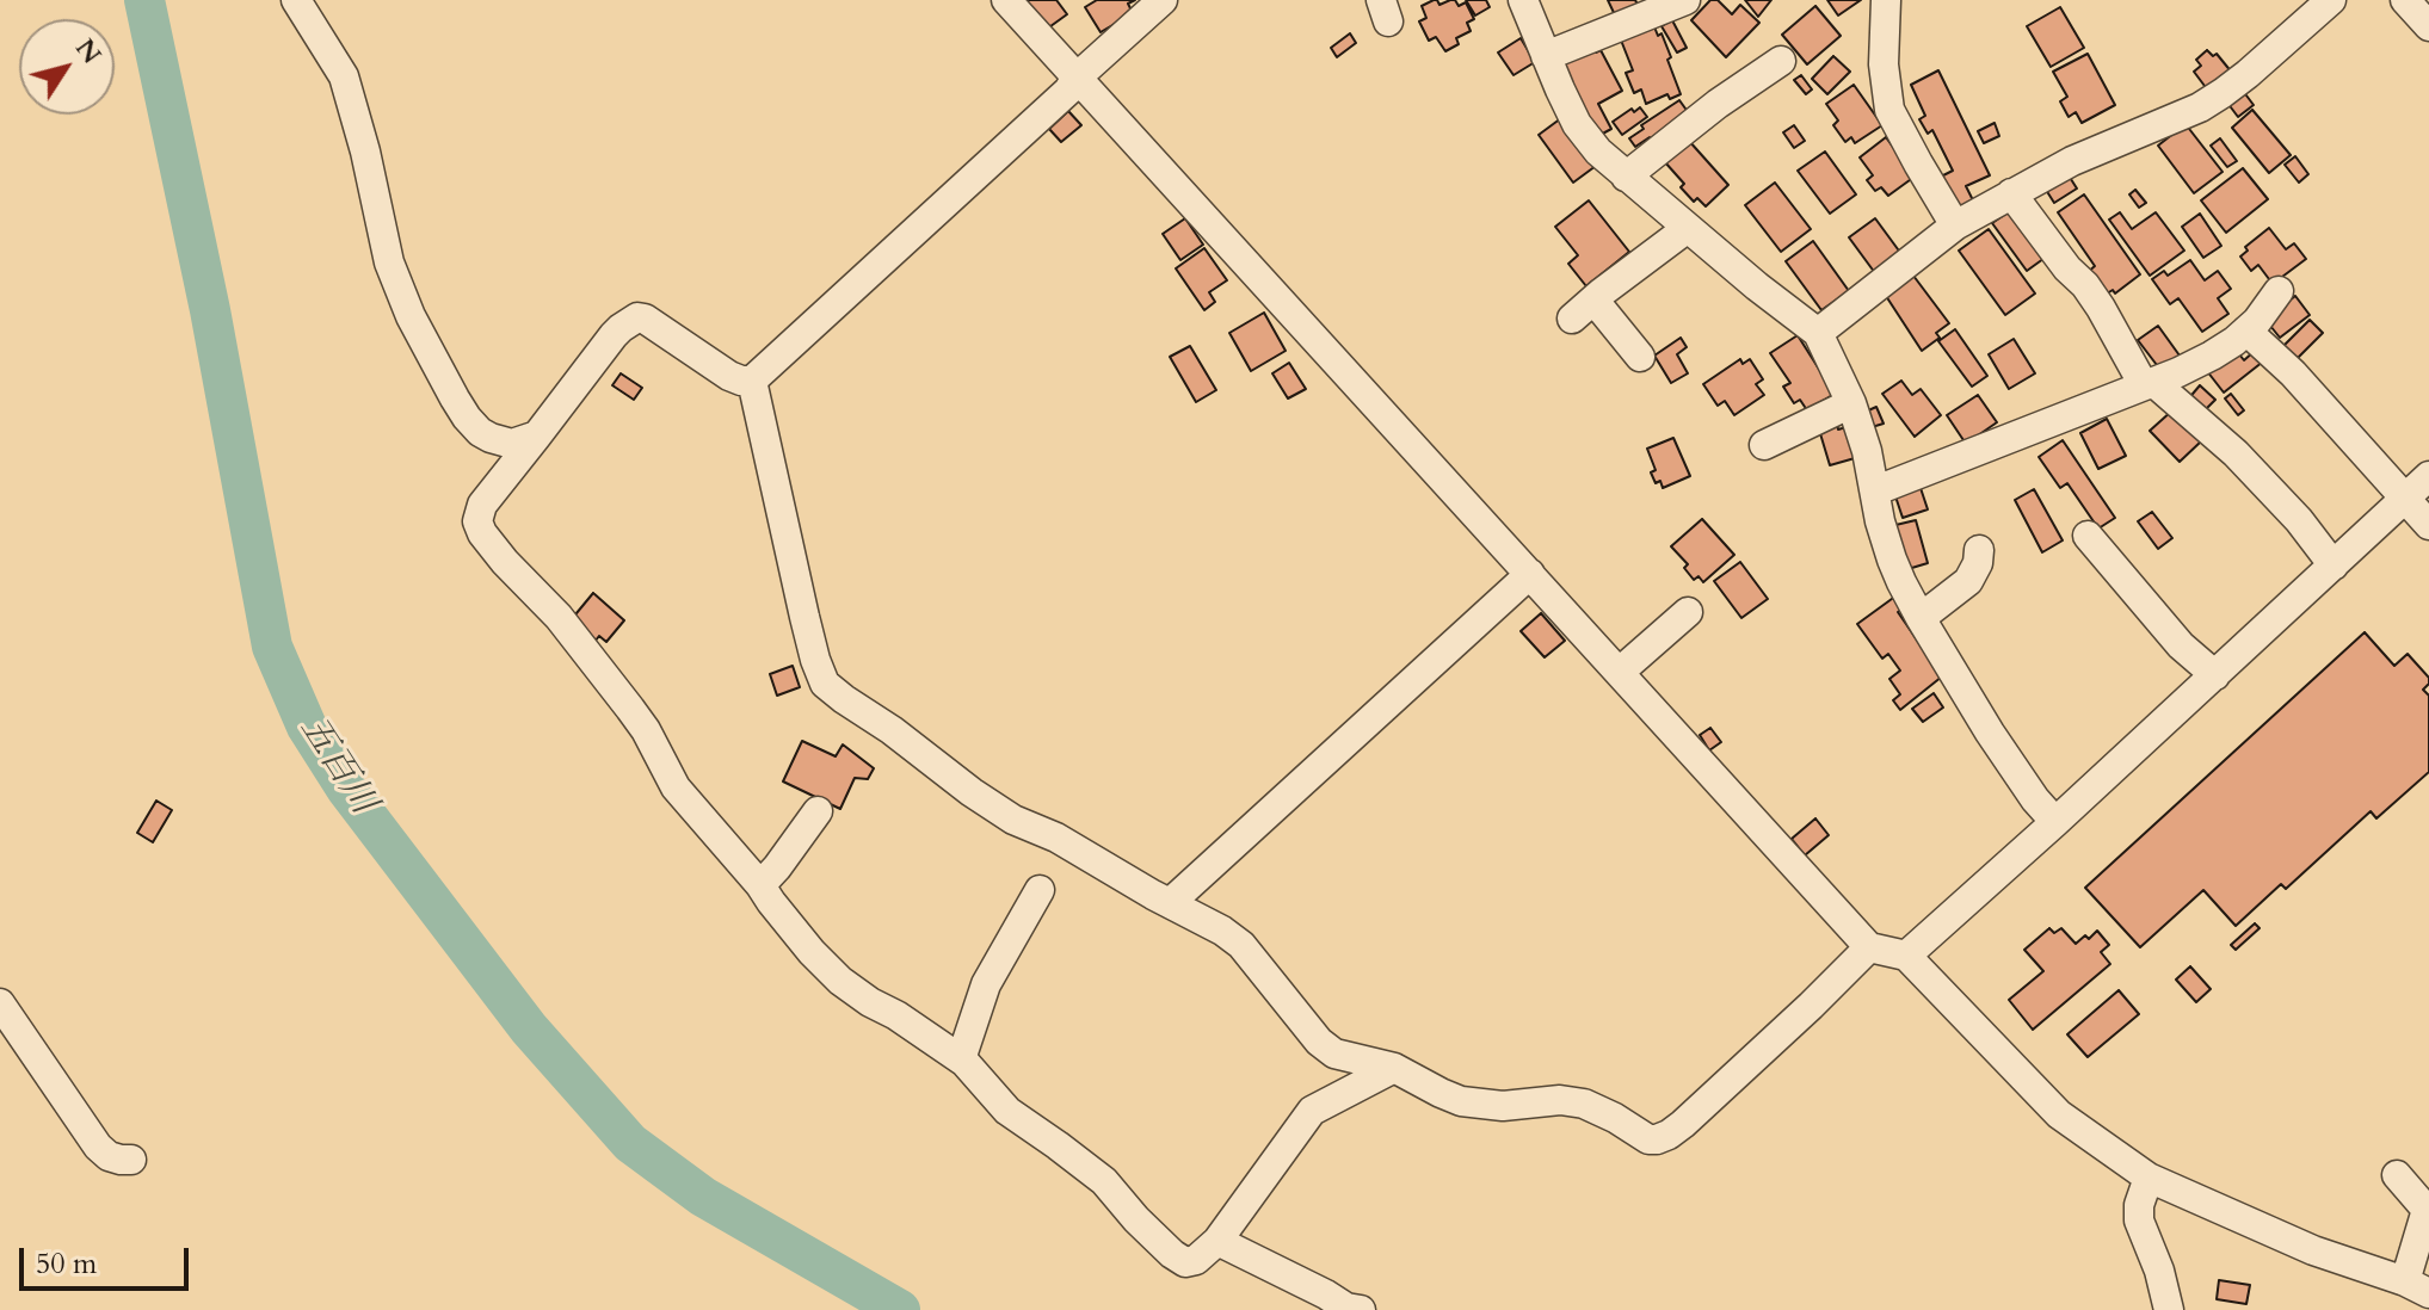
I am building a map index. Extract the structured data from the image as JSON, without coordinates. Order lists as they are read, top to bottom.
{
  "water": ["五百川"],
  "scale_bar": "50 m",
  "north": "top right"
}
